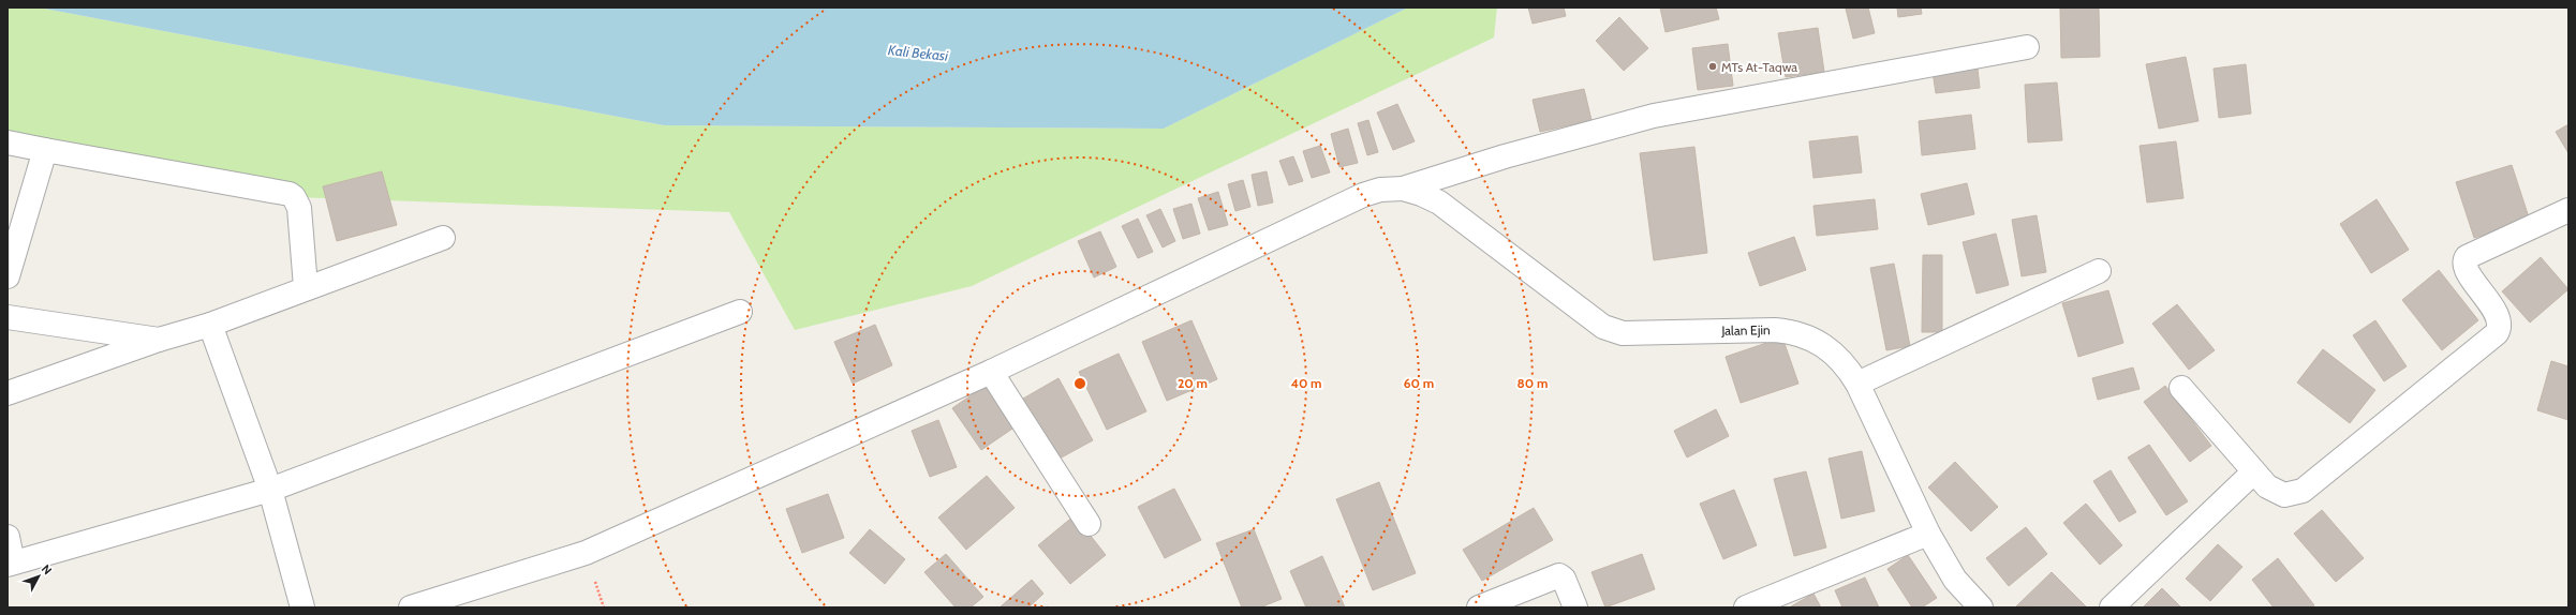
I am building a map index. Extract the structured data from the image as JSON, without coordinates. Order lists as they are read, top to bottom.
{
  "streets": {
    "street": ["Jalan Ejin"]
  },
  "water": ["Kali Bekasi"],
  "places": ["MTs At-Taqwa"],
  "north": "top right",
  "rings": [
    "20 m",
    "40 m",
    "60 m",
    "80 m"
  ]
}
